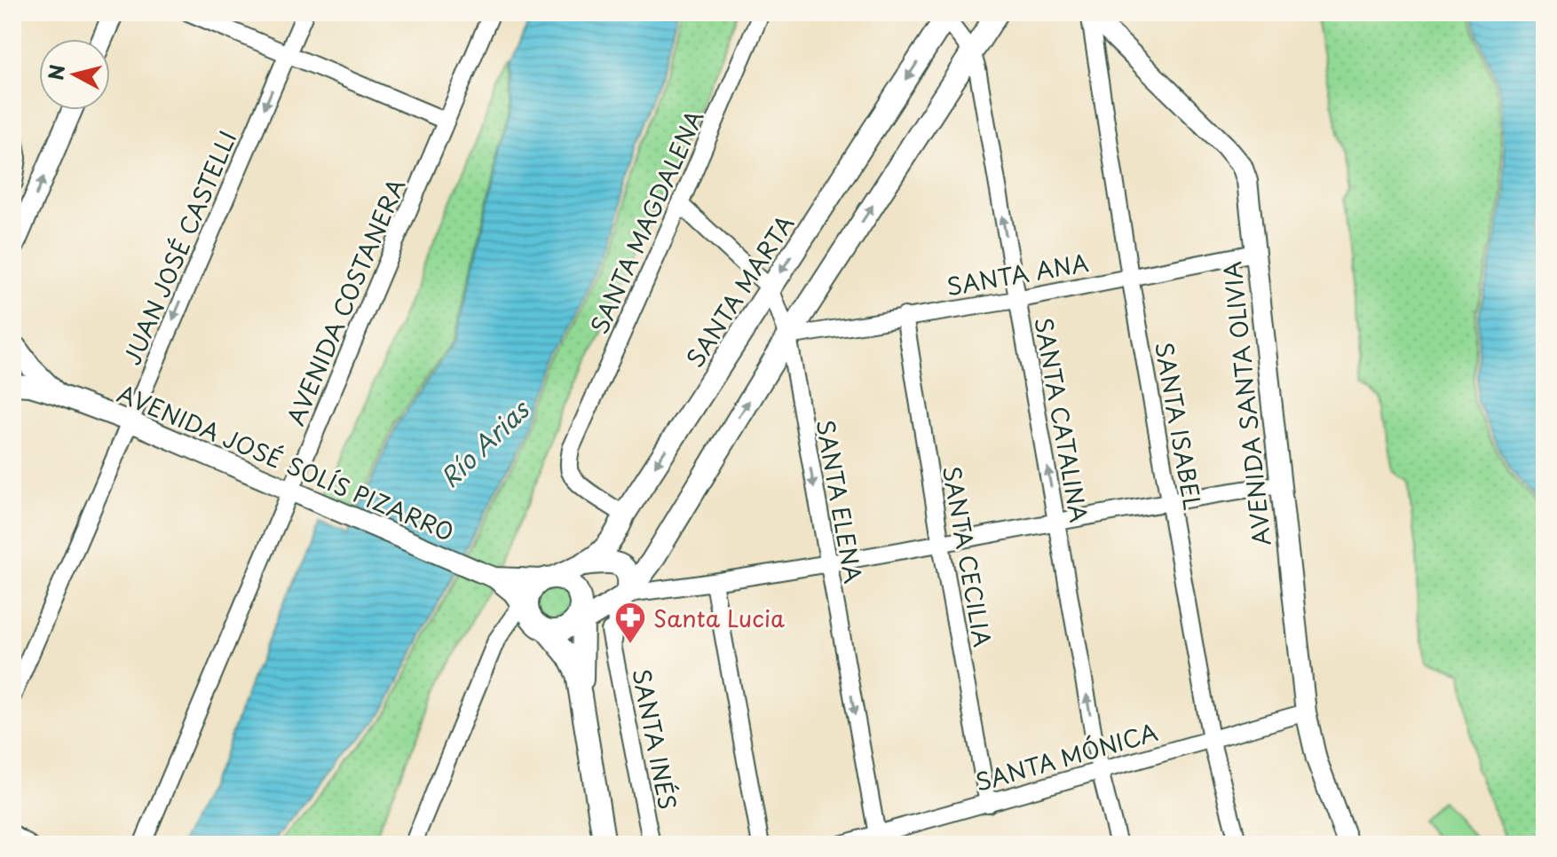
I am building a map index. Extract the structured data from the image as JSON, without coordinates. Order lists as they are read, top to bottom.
{
  "streets": {
    "main road": ["SANTA MARTA", "AVENIDA JOSÉ SOLÍS PIZARRO"],
    "street": [
      "SANTA MAGDALENA",
      "JUAN JOSÉ CASTELLI",
      "SANTA ANA",
      "AVENIDA COSTANERA",
      "AVENIDA SANTA OLIVIA",
      "SANTA CATALINA",
      "SANTA ISABEL",
      "SANTA ELENA",
      "SANTA CECILIA",
      "SANTA INÉS",
      "SANTA MÓNICA"
    ]
  },
  "crossings": [
    ["SANTA MAGDALENA", "SANTA MARTA"],
    ["SANTA MAGDALENA", "SANTA ELENA"],
    ["JUAN JOSÉ CASTELLI", "AVENIDA JOSÉ SOLÍS PIZARRO"],
    ["SANTA ANA", "AVENIDA SANTA OLIVIA"],
    ["SANTA ANA", "SANTA CATALINA"],
    ["SANTA ANA", "SANTA ISABEL"],
    ["SANTA ANA", "SANTA ELENA"],
    ["SANTA ANA", "SANTA CECILIA"],
    ["SANTA MARTA", "SANTA CATALINA"],
    ["SANTA MARTA", "AVENIDA JOSÉ SOLÍS PIZARRO"],
    ["SANTA MARTA", "SANTA ELENA"],
    ["AVENIDA COSTANERA", "AVENIDA JOSÉ SOLÍS PIZARRO"],
    ["AVENIDA SANTA OLIVIA", "SANTA ISABEL"],
    ["AVENIDA SANTA OLIVIA", "SANTA MÓNICA"],
    ["SANTA CATALINA", "SANTA MÓNICA"],
    ["SANTA ISABEL", "SANTA MÓNICA"],
    ["AVENIDA JOSÉ SOLÍS PIZARRO", "SANTA INÉS"],
    ["SANTA ELENA", "SANTA MÓNICA"],
    ["SANTA CECILIA", "SANTA MÓNICA"]
  ],
  "one_way": ["JUAN JOSÉ CASTELLI", "SANTA CATALINA"],
  "water": ["Río Arias"],
  "places": {
    "pharmacy": ["Santa Lucia"]
  },
  "north": "left"
}
